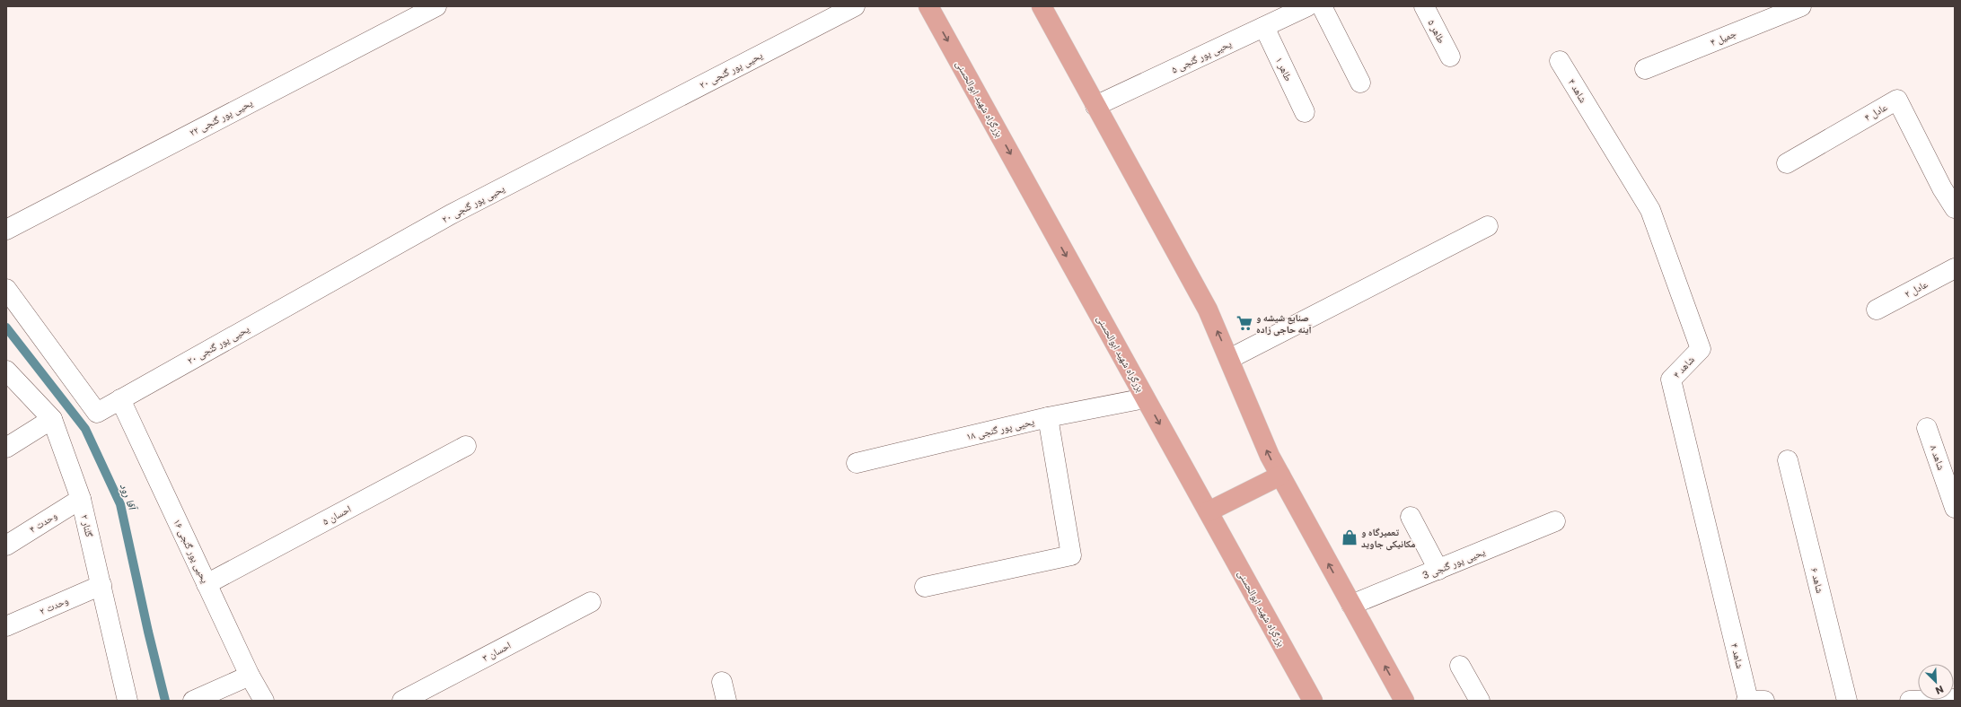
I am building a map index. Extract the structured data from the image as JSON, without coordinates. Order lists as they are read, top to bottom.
{
  "streets": {
    "main road": ["بزرگراه شهید ابوالحسنی"],
    "street": [
      "طاهر ۵",
      "جمیل ۴",
      "یحیی پور گنجی ۵",
      "طاهر ۱",
      "یحیی پور گنجی ۲۰",
      "شاهد ۴",
      "عادل ۴",
      "یحیی پور گنجی ۲۲",
      "عادل ۲",
      "یحیی پور گنجی ۱۸",
      "شاهد ۸",
      "احسان ۵",
      "وحدت ۴",
      "گلنار ۲",
      "یحیی پور گنجی ۱۶",
      "یحیی پور گنجی 3",
      "شاهد ۶",
      "وحدت ۲",
      "احسان ۳"
    ]
  },
  "crossings": [
    ["یحیی پور گنجی ۵", "طاهر ۱"],
    ["یحیی پور گنجی ۲۰", "یحیی پور گنجی ۱۶"],
    ["بزرگراه شهید ابوالحسنی", "یحیی پور گنجی ۱۸"],
    ["احسان ۵", "یحیی پور گنجی ۱۶"],
    ["وحدت ۴", "گلنار ۲"],
    ["گلنار ۲", "وحدت ۲"]
  ],
  "water": ["آقا رود"],
  "places": {
    "supermarket": ["صنایع شیشه و آینه حاجی زاده"],
    "shop": ["تعمیرگاه و مکانیکی جاوید"]
  },
  "north": "bottom right"
}
